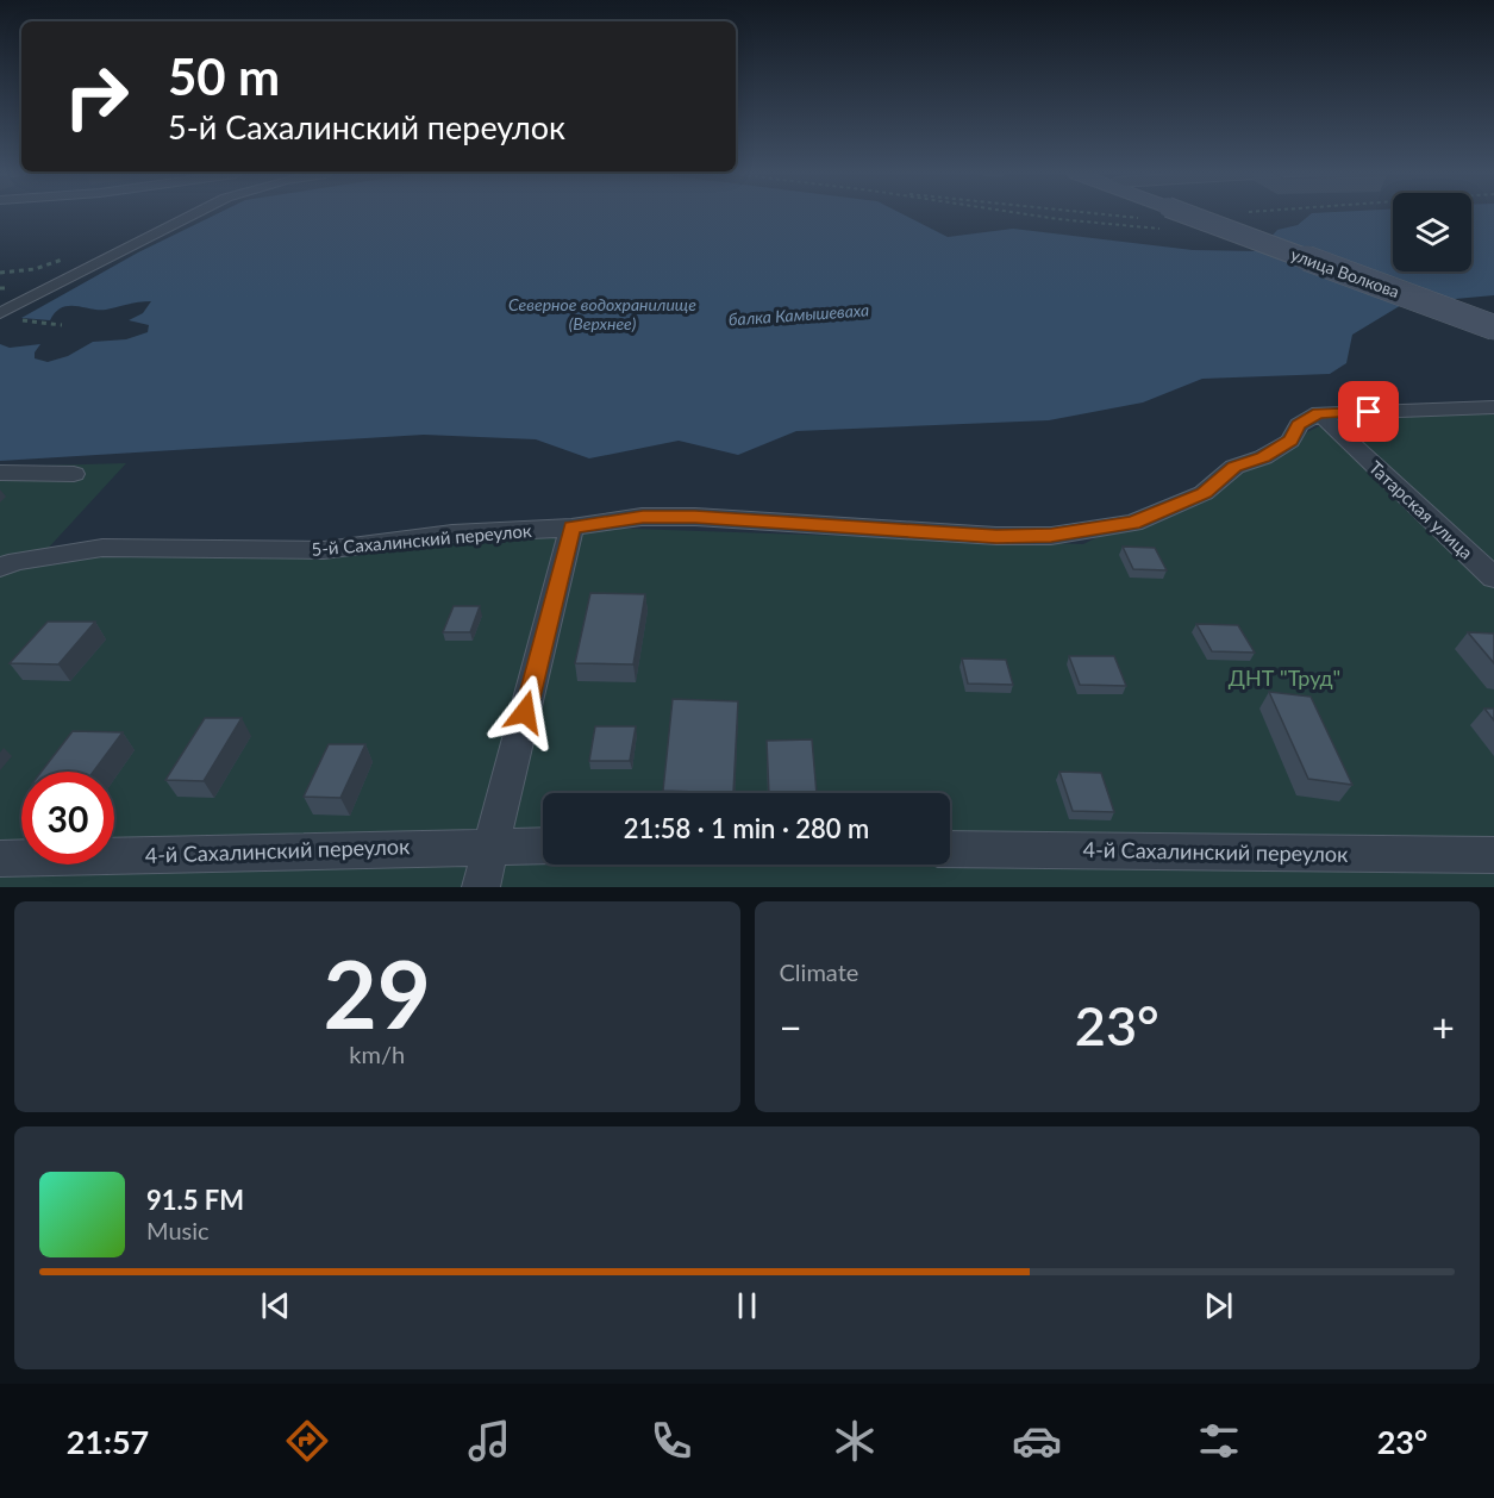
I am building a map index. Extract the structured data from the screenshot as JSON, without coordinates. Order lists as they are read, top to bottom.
{
  "streets": {
    "main road": ["улица Волкова"],
    "street": ["Татарская улица", "5-й Сахалинский переулок", "4-й Сахалинский переулок"]
  },
  "crossings": [
    ["Татарская улица", "5-й Сахалинский переулок"]
  ],
  "water": ["Северное водохранилище (Верхнее)", "балка Камышеваха"],
  "parks": ["ДНТ \"Труд\""],
  "page": {
    "turn": ["50 m", "5-й Сахалинский переулок"],
    "limit": "30",
    "trip": "21:58 · 1 min · 280 m",
    "tile": [
      ["29", "km/h"],
      "Climate"
    ],
    "heat": ["−", "23°", "+"],
    "song": ["91.5 FM", "Music"],
    "tabs": ["21:57", "23°"]
  }
}
